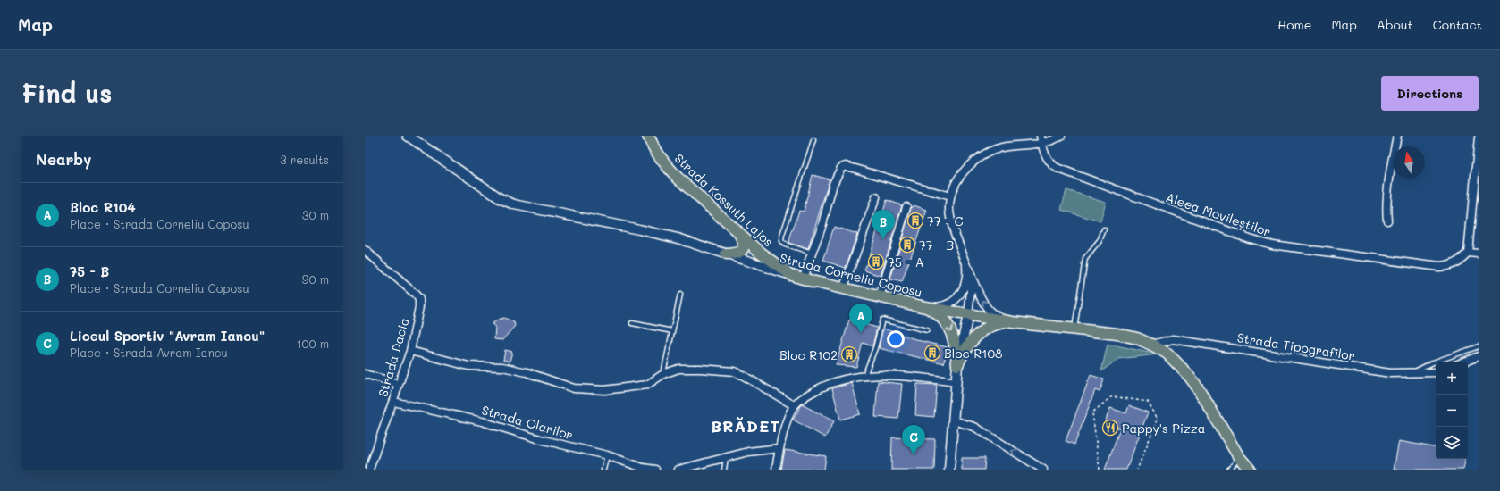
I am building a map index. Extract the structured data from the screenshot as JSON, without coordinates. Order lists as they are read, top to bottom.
{
  "streets": {
    "main road": ["Strada Kossuth Lajos", "Strada Corneliu Coposu"],
    "street": [
      "Aleea Movileștilor",
      "Strada Tipografilor",
      "Strada Dacia",
      "Strada Olarilor"
    ]
  },
  "crossings": [
    ["Strada Kossuth Lajos", "Strada Corneliu Coposu"],
    ["Strada Corneliu Coposu", "Strada Tipografilor"],
    ["Strada Dacia", "Strada Olarilor"]
  ],
  "districts": ["BRĂDET"],
  "places": {
    "building": [
      "77 - C",
      "77 - B",
      "75 - A",
      "Bloc R108",
      "Bloc R102"
    ],
    "restaurant": ["Pappy's Pizza"]
  },
  "north": "top",
  "page": {
    "header": "Map",
    "nav": [
      "Home",
      "Map",
      "About",
      "Contact"
    ],
    "buttons": "Directions",
    "title": "Find us",
    "heading": ["Nearby", "3 results"],
    "list": [
      {
        "mark": "A",
        "name": "Bloc R104",
        "note": "Place · Strada Corneliu Coposu",
        "value": "30 m"
      },
      {
        "mark": "B",
        "name": "75 - B",
        "note": "Place · Strada Corneliu Coposu",
        "value": "90 m"
      },
      {
        "mark": "C",
        "name": "Liceul Sportiv \"Avram Iancu\"",
        "note": "Place · Strada Avram Iancu",
        "value": "100 m"
      }
    ],
    "pins": ["B", "A", "C"],
    "map_buttons": ["+", "−"]
  }
}
